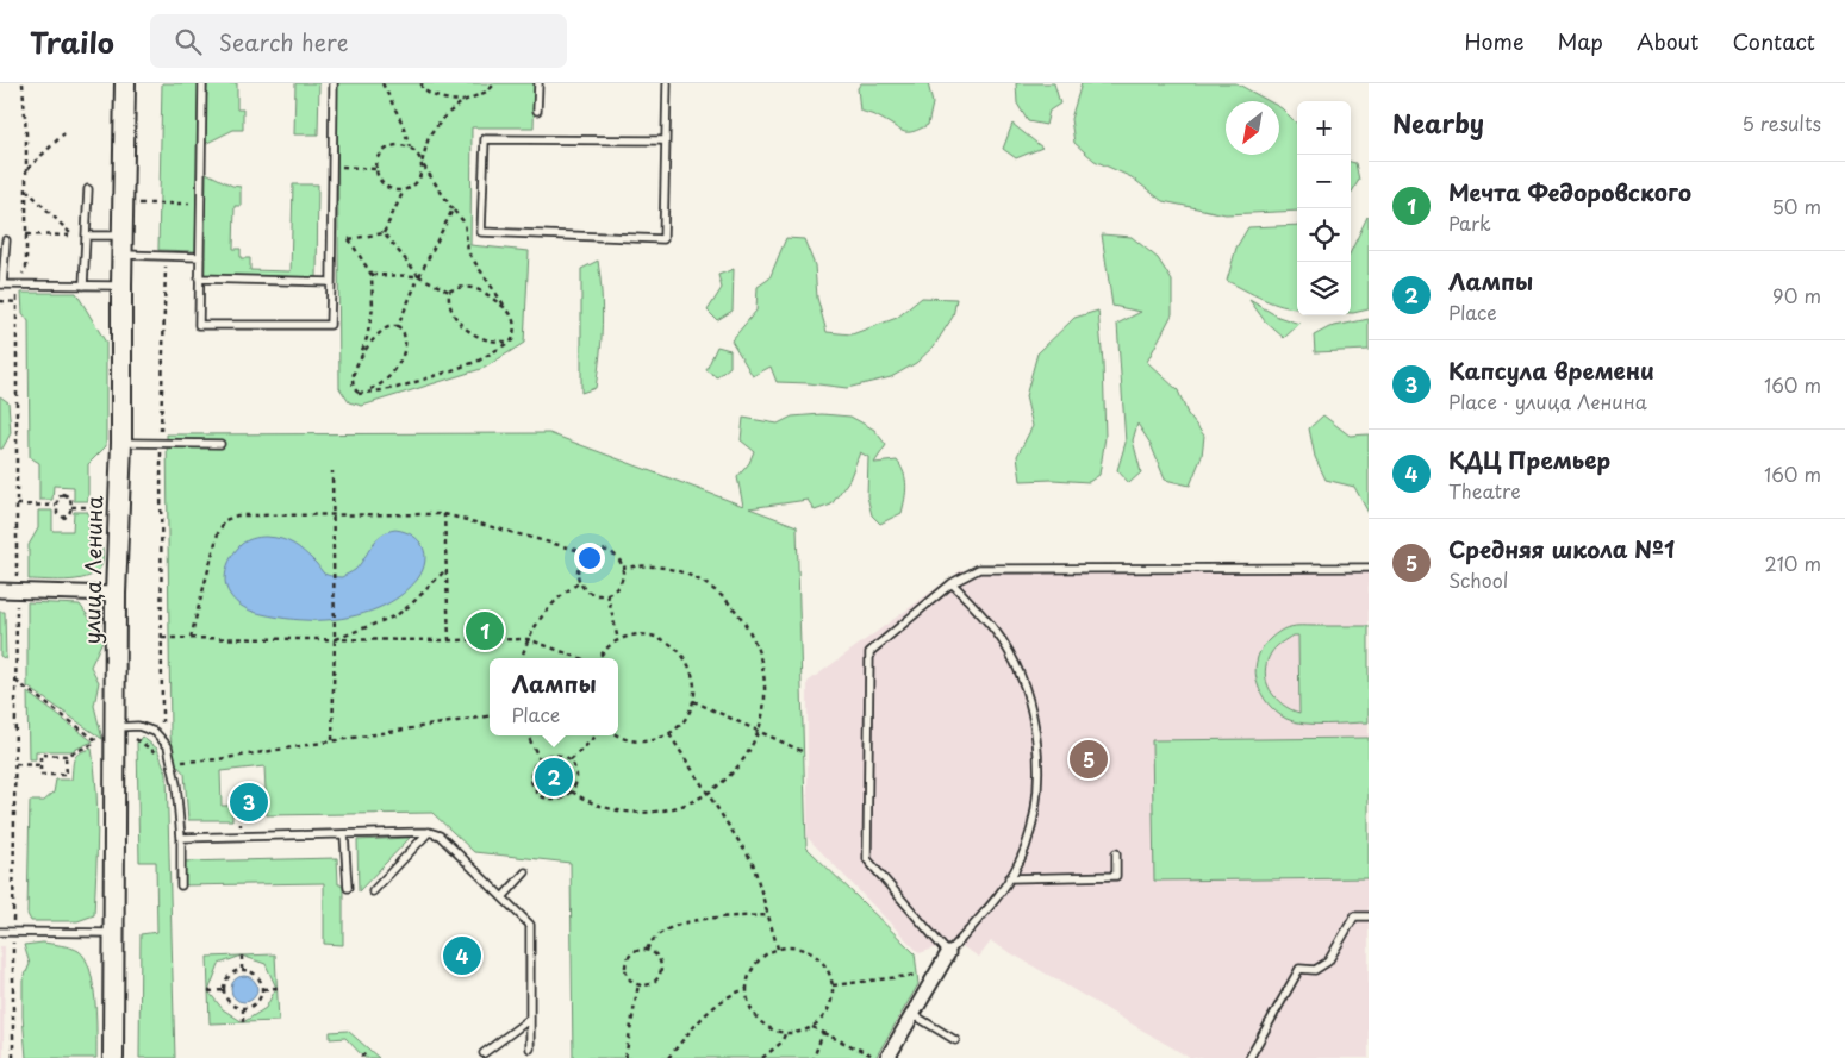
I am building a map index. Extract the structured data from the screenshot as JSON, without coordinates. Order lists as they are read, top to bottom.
{
  "streets": {
    "street": ["улица Ленина"]
  },
  "north": "bottom left",
  "page": {
    "header": "Trailo",
    "search": "Search here",
    "nav": [
      "Home",
      "Map",
      "About",
      "Contact"
    ],
    "heading": ["Nearby", "5 results"],
    "map_buttons": ["+", "−"],
    "list": [
      {
        "mark": "1",
        "name": "Мечта Федоровского",
        "note": "Park",
        "value": "50 m"
      },
      {
        "mark": "2",
        "name": "Лампы",
        "note": "Place",
        "value": "90 m"
      },
      {
        "mark": "3",
        "name": "Капсула времени",
        "note": "Place · улица Ленина",
        "value": "160 m"
      },
      {
        "mark": "4",
        "name": "КДЦ Премьер",
        "note": "Theatre",
        "value": "160 m"
      },
      {
        "mark": "5",
        "name": "Средняя школа №1",
        "note": "School",
        "value": "210 m"
      }
    ],
    "pins": [
      "1",
      "5",
      "2",
      "3",
      "4"
    ],
    "popup": ["Лампы", "Place"]
  }
}
